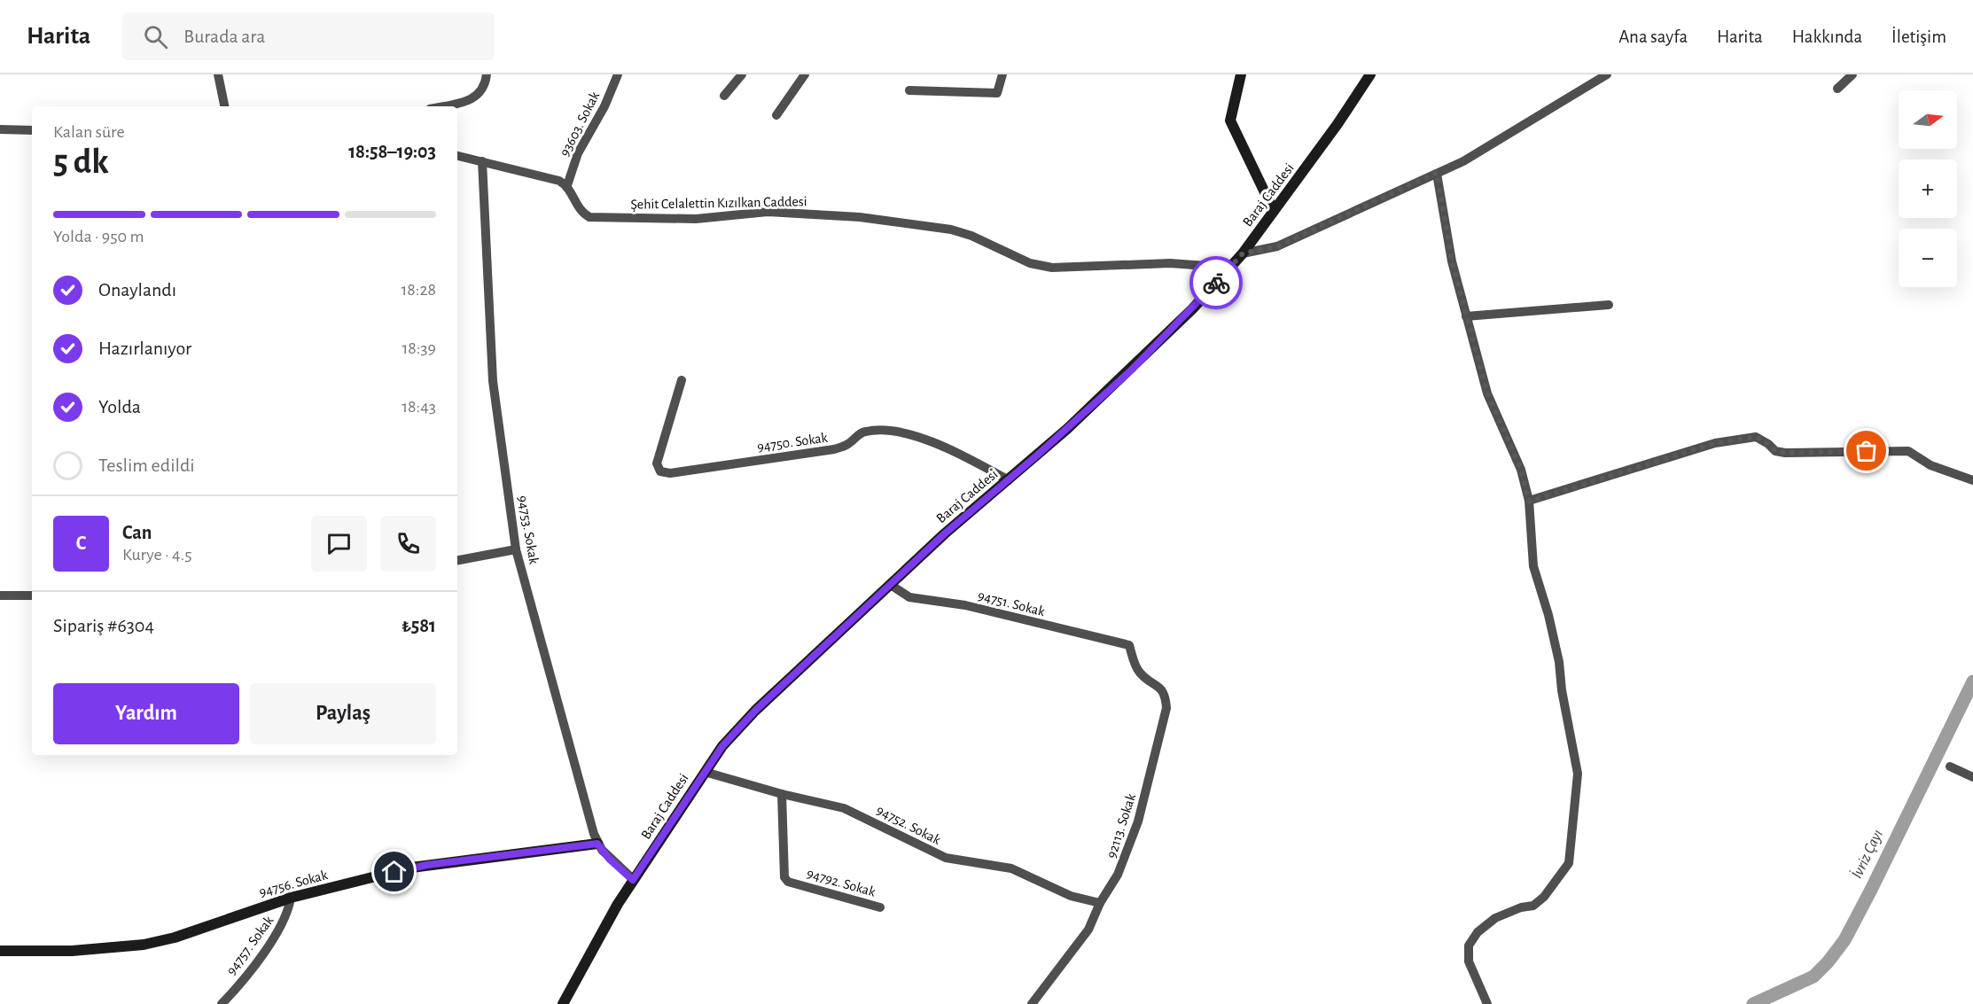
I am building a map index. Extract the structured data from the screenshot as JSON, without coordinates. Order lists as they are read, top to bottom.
{
  "streets": {
    "main road": ["Baraj Caddesi", "94756. Sokak"],
    "street": [
      "93603. Sokak",
      "Şehit Celalettin Kızılkan Caddesi",
      "94750. Sokak",
      "94753. Sokak",
      "94751. Sokak",
      "94752. Sokak",
      "92113. Sokak",
      "94792. Sokak",
      "94757. Sokak"
    ]
  },
  "crossings": [
    ["93603. Sokak", "Şehit Celalettin Kızılkan Caddesi"],
    ["Baraj Caddesi", "Şehit Celalettin Kızılkan Caddesi"],
    ["Baraj Caddesi", "94750. Sokak"],
    ["Baraj Caddesi", "94753. Sokak"],
    ["Baraj Caddesi", "94751. Sokak"],
    ["Baraj Caddesi", "94752. Sokak"],
    ["94753. Sokak", "94756. Sokak"],
    ["94751. Sokak", "92113. Sokak"],
    ["94752. Sokak", "92113. Sokak"],
    ["94752. Sokak", "94792. Sokak"],
    ["94756. Sokak", "94757. Sokak"]
  ],
  "water": ["İvriz Çayı"],
  "north": "right",
  "page": {
    "header": "Harita",
    "search": "Burada ara",
    "nav": [
      "Ana sayfa",
      "Harita",
      "Hakkında",
      "İletişim"
    ],
    "map_buttons": ["+", "−"],
    "heading": ["5 dk", "Kalan süre", "18:58–19:03"],
    "panel": [
      "Can",
      "Kurye · 4.5",
      "Sipariş #6304",
      "₺581"
    ],
    "bar": "Yolda · 950 m",
    "list": [
      ["Onaylandı", "18:28"],
      ["Hazırlanıyor", "18:39"],
      ["Yolda", "18:43"],
      "Teslim edildi"
    ],
    "round": "C",
    "buttons": ["Yardım", "Paylaş"]
  }
}
